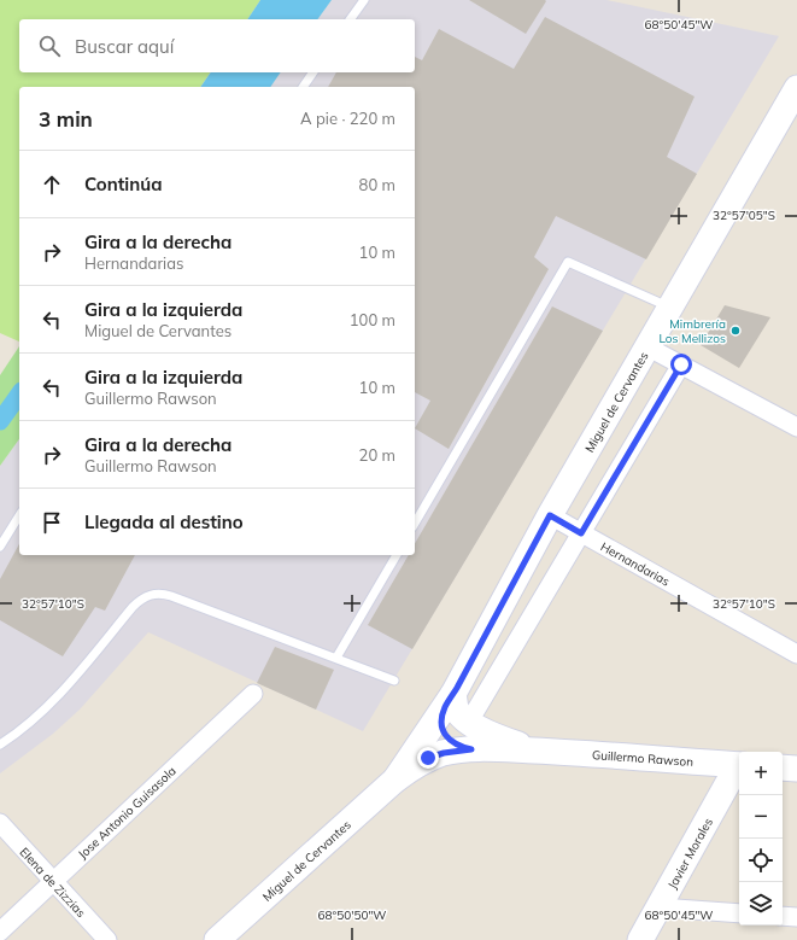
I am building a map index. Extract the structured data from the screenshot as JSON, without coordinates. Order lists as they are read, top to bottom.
{
  "streets": {
    "main road": ["Miguel de Cervantes", "Guillermo Rawson", "Javier Morales"],
    "street": ["Hernandarias", "Jose Antonio Guisasola", "Elena de Zizzias"]
  },
  "crossings": [
    ["Miguel de Cervantes", "Hernandarias"],
    ["Miguel de Cervantes", "Guillermo Rawson"],
    ["Jose Antonio Guisasola", "Elena de Zizzias"]
  ],
  "places": ["Mimbrería Los Mellizos"],
  "page": {
    "search": "Buscar aquí",
    "heading": ["3 min", "A pie · 220 m"],
    "list": [
      ["Continúa", "80 m"],
      ["Gira a la derecha", "Hernandarias", "10 m"],
      ["Gira a la izquierda", "Miguel de Cervantes", "100 m"],
      ["Gira a la izquierda", "Guillermo Rawson", "10 m"],
      ["Gira a la derecha", "Guillermo Rawson", "20 m"],
      "Llegada al destino"
    ],
    "map_buttons": ["+", "−"]
  },
  "coordinates": [
    "68°50'45\"W",
    "32°57'05\"S",
    "32°57'10\"S",
    "68°50'50\"W"
  ]
}
